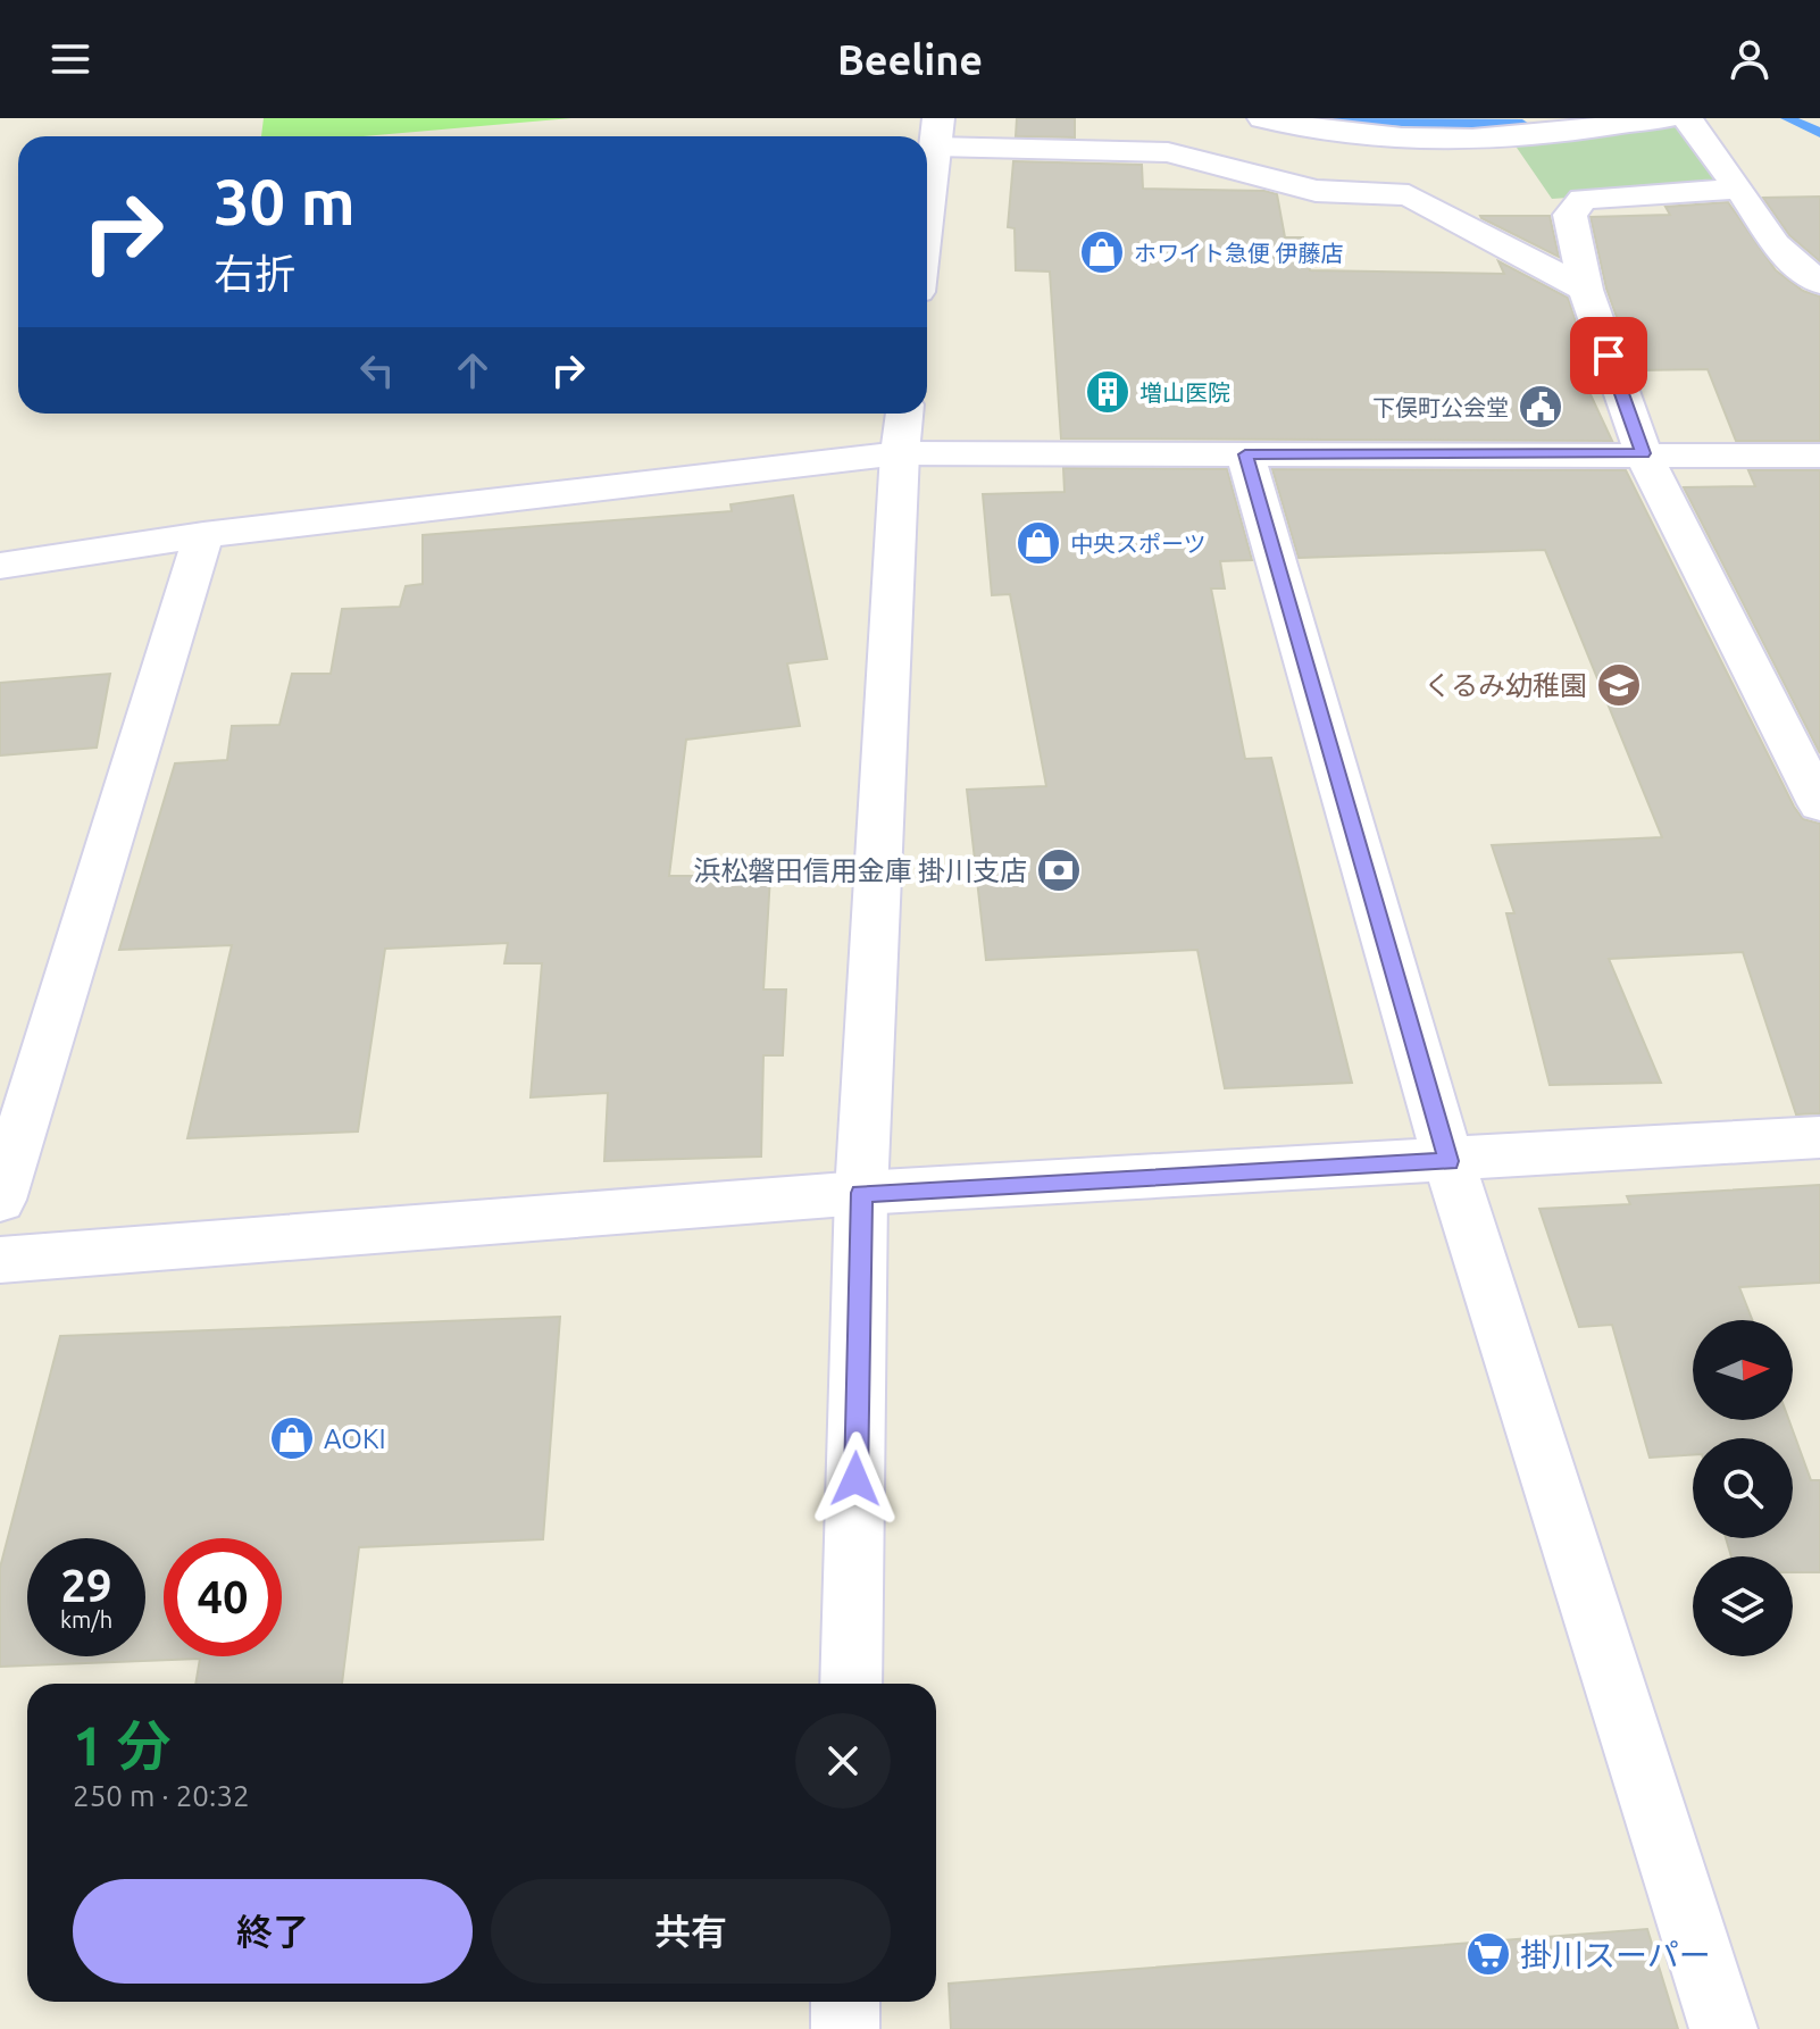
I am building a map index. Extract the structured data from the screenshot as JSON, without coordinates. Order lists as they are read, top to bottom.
{
  "places": {
    "shop": ["ホワイト急便 伊藤店", "中央スポーツ", "AOKI"],
    "building": ["増山医院"],
    "public building": ["下俣町公会堂"],
    "school or university": ["くるみ幼稚園"],
    "bank": ["浜松磐田信用金庫 掛川支店"],
    "supermarket": ["掛川スーパー"]
  },
  "north": "right",
  "page": {
    "header": "Beeline",
    "turn": ["30 m", "右折"],
    "speed": "29 km/h",
    "limit": "40",
    "heading": ["1 分", "250 m · 20:32"],
    "buttons": ["終了", "共有"]
  }
}
